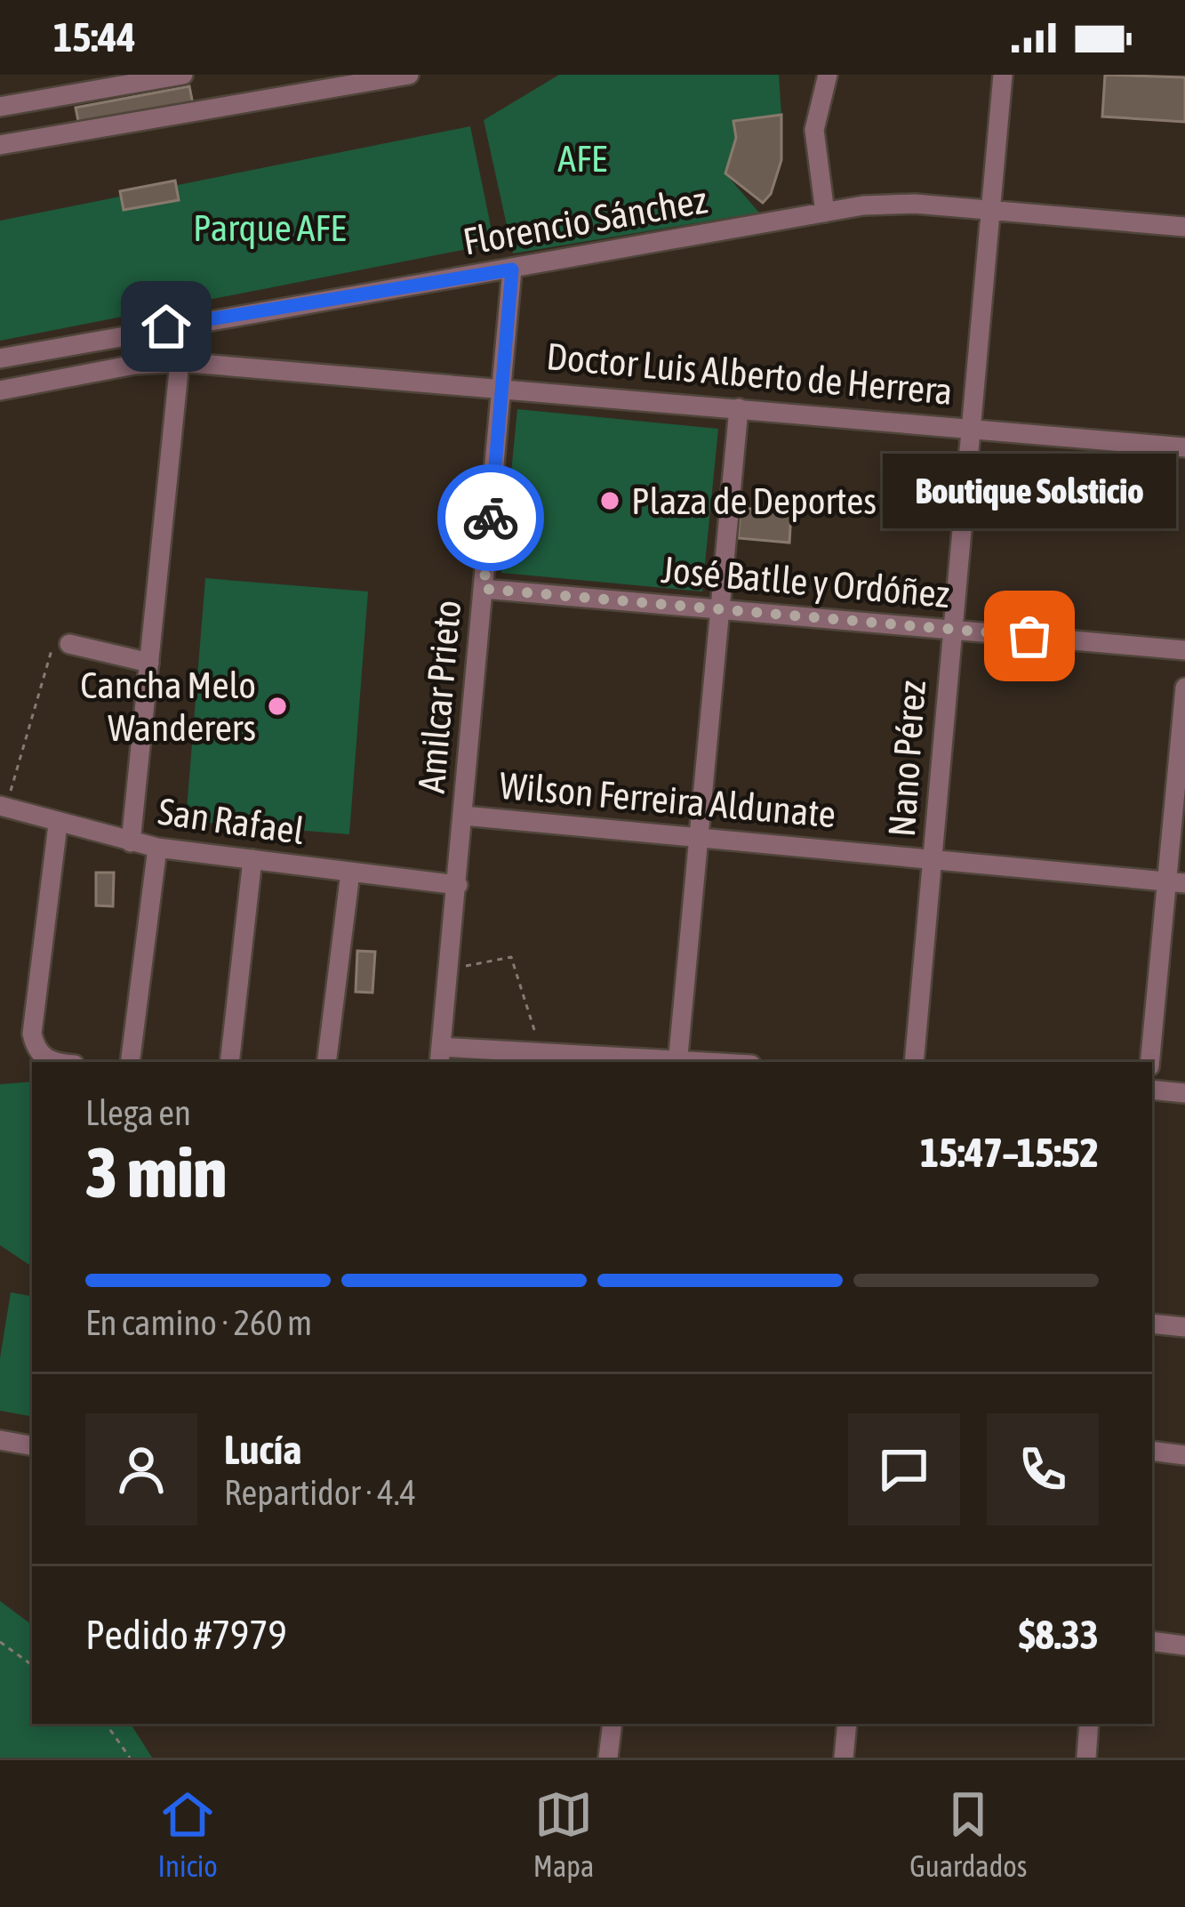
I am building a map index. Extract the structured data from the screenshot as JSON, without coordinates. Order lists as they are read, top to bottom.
{
  "streets": {
    "street": [
      "Florencio Sánchez",
      "Doctor Luis Alberto de Herrera",
      "José Batlle y Ordóñez",
      "Amilcar Prieto",
      "Nano Pérez",
      "Wilson Ferreira Aldunate",
      "San Rafael"
    ]
  },
  "crossings": [
    ["Florencio Sánchez", "Amilcar Prieto"],
    ["Florencio Sánchez", "Nano Pérez"],
    ["Doctor Luis Alberto de Herrera", "Amilcar Prieto"],
    ["Doctor Luis Alberto de Herrera", "Nano Pérez"],
    ["José Batlle y Ordóñez", "Amilcar Prieto"],
    ["José Batlle y Ordóñez", "Nano Pérez"],
    ["Amilcar Prieto", "Wilson Ferreira Aldunate"],
    ["Amilcar Prieto", "San Rafael"],
    ["Nano Pérez", "Wilson Ferreira Aldunate"]
  ],
  "parks": ["AFE", "Parque AFE"],
  "places": ["Plaza de Deportes", "Boutique Solsticio", "Cancha Melo Wanderers"],
  "page": {
    "status": "15:44",
    "bubble": "Boutique Solsticio",
    "heading": ["3 min", "Llega en", "15:47–15:52"],
    "panel": [
      "Lucía",
      "Repartidor · 4.4",
      "Pedido #7979",
      "$8.33"
    ],
    "bar": "En camino · 260 m",
    "tabs": ["Inicio", "Mapa", "Guardados"]
  }
}
